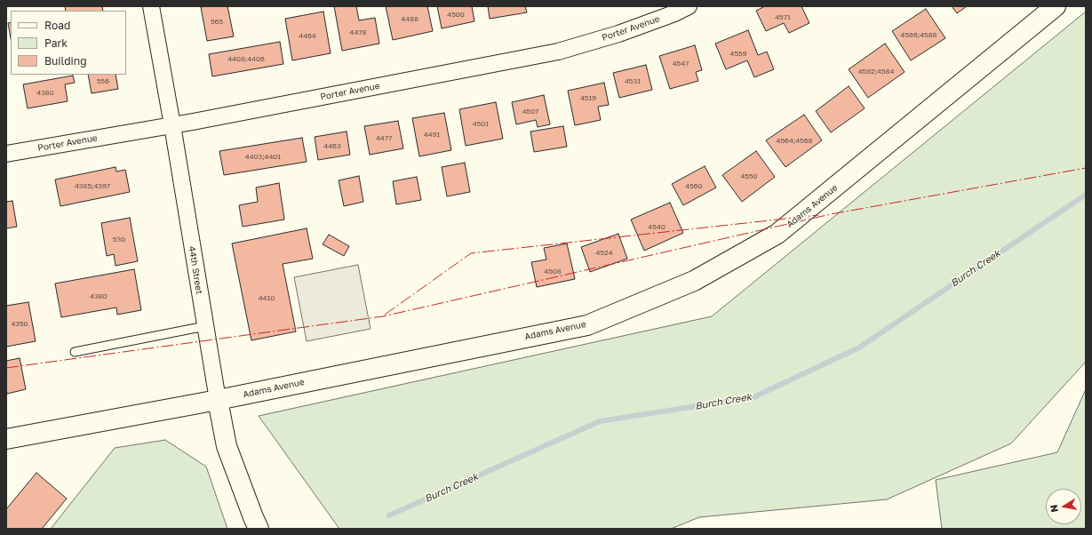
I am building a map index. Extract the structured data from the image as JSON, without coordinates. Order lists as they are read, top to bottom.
{
  "streets": {
    "street": ["Porter Avenue", "Adams Avenue", "44th Street"]
  },
  "crossings": [
    ["Porter Avenue", "44th Street"],
    ["Adams Avenue", "44th Street"]
  ],
  "water": ["Burch Creek"],
  "house_numbers": [
    "4500",
    "4571",
    "4488",
    "565",
    "4478",
    "4586;4588",
    "4464",
    "4559",
    "4408;4406",
    "4547",
    "4582;4584",
    "556",
    "4531",
    "4380",
    "4519",
    "4507",
    "4501",
    "4491",
    "4477",
    "4564;4568",
    "4463",
    "4403;4401",
    "4550",
    "4385;4397",
    "4560",
    "4540",
    "530",
    "4524",
    "4508",
    "4380",
    "4410",
    "4350"
  ],
  "legend": ["Road", "Park", "Building"],
  "north": "left"
}
